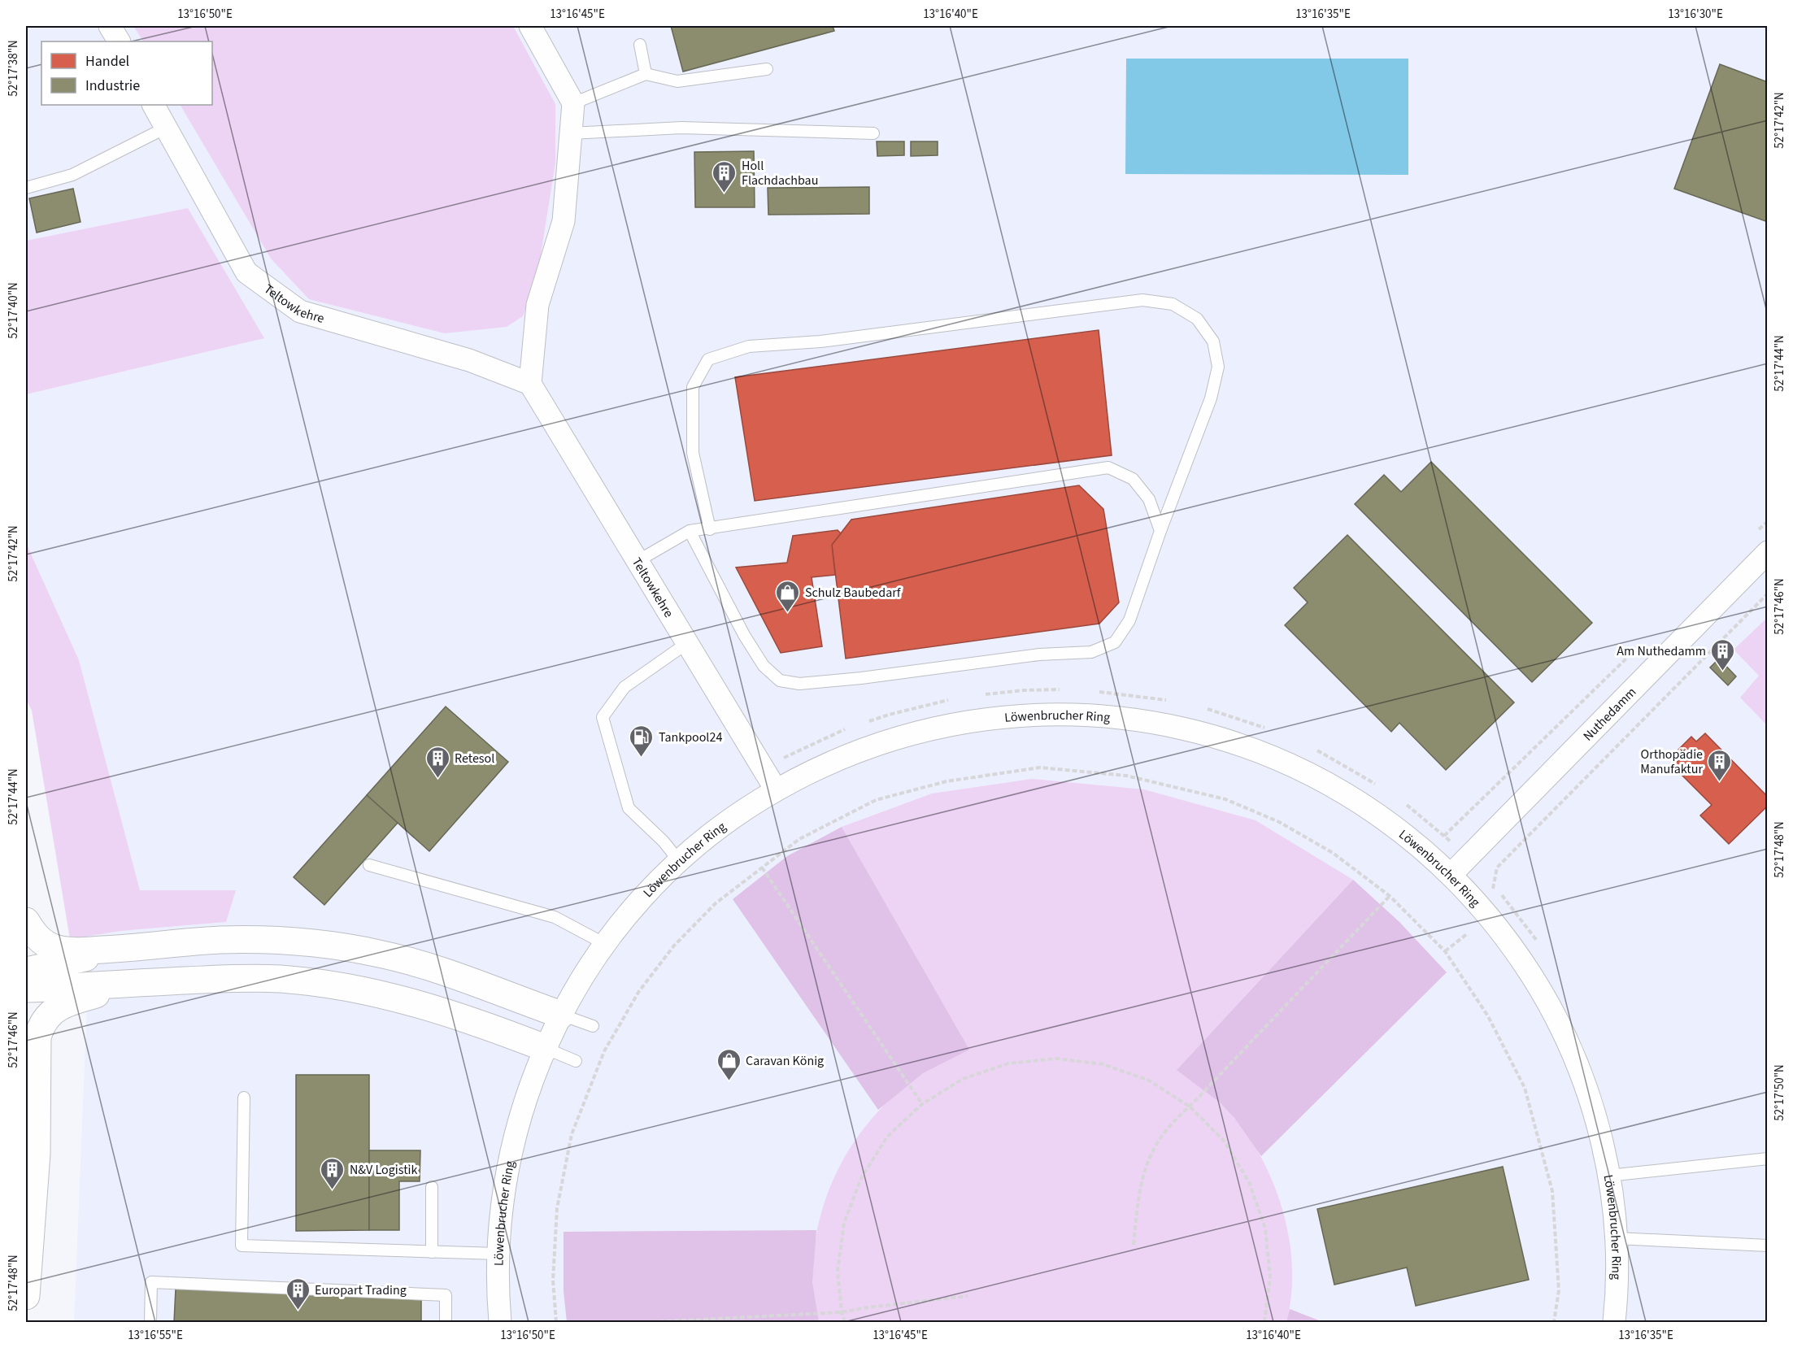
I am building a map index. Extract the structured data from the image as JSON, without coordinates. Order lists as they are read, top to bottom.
{
  "streets": {
    "street": ["Teltowkehre", "Nuthedamm", "Löwenbrucher Ring"]
  },
  "crossings": [
    ["Teltowkehre", "Löwenbrucher Ring"],
    ["Nuthedamm", "Löwenbrucher Ring"]
  ],
  "places": {
    "building": [
      "Holl Flachdachbau",
      "Am Nuthedamm",
      "Retesol",
      "Orthopädie Manufaktur",
      "N&V Logistik",
      "Europart Trading"
    ],
    "shop": ["Schulz Baubedarf", "Caravan König"],
    "fuel station": ["Tankpool24"]
  },
  "legend": ["Handel", "Industrie"],
  "coordinates": [
    "13°16'50\"E",
    "13°16'45\"E",
    "13°16'40\"E",
    "13°16'35\"E",
    "13°16'30\"E",
    "52°17'38\"N",
    "52°17'42\"N",
    "52°17'40\"N",
    "52°17'44\"N",
    "52°17'46\"N",
    "52°17'48\"N",
    "52°17'50\"N",
    "13°16'55\"E"
  ]
}
